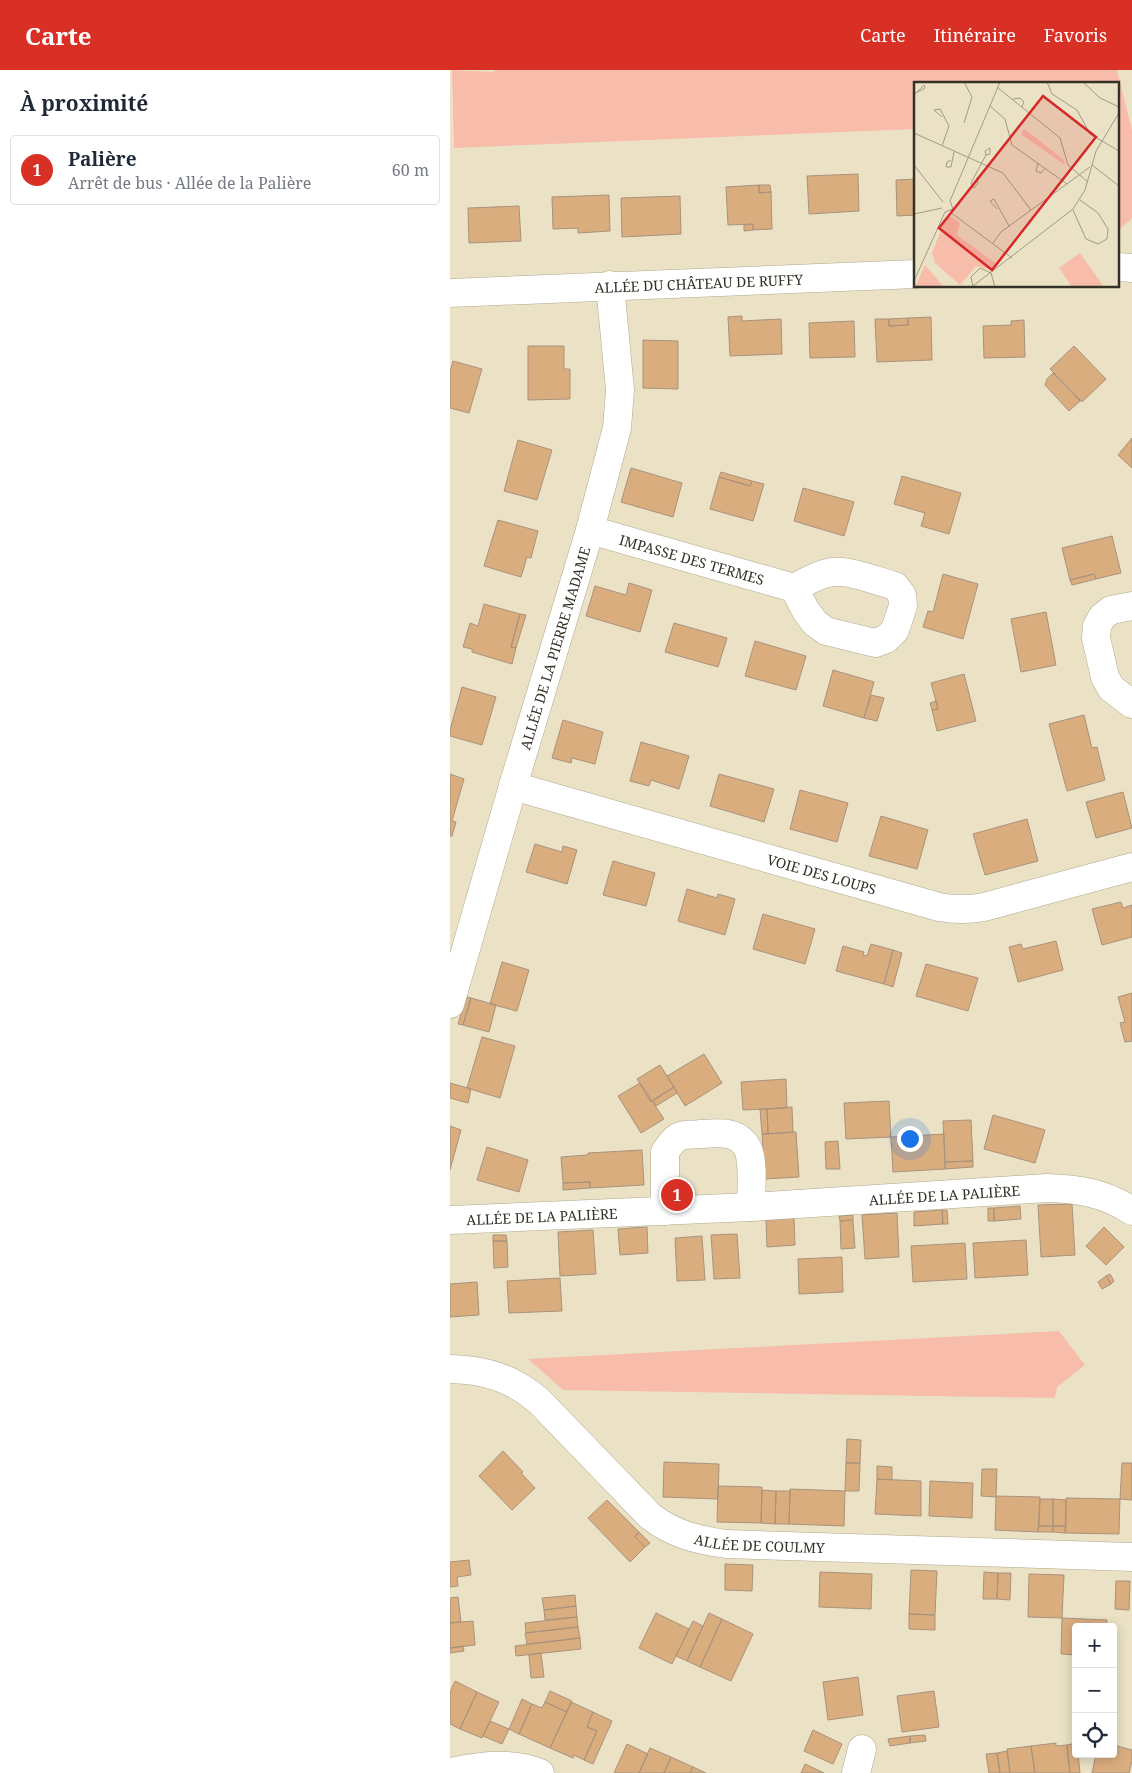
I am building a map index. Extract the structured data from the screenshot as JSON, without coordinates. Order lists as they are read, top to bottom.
{
  "streets": {
    "street": [
      "ALLÉE DU CHÂTEAU DE RUFFY",
      "IMPASSE DES TERMES",
      "ALLÉE DE LA PIERRE MADAME",
      "VOIE DES LOUPS",
      "ALLÉE DE LA PALIÈRE",
      "ALLÉE DE COULMY"
    ]
  },
  "crossings": [
    ["ALLÉE DU CHÂTEAU DE RUFFY", "ALLÉE DE LA PIERRE MADAME"],
    ["IMPASSE DES TERMES", "ALLÉE DE LA PIERRE MADAME"],
    ["ALLÉE DE LA PIERRE MADAME", "VOIE DES LOUPS"]
  ],
  "page": {
    "header": "Carte",
    "nav": ["Carte", "Itinéraire", "Favoris"],
    "heading": "À proximité",
    "list": [
      {
        "mark": "1",
        "name": "Palière",
        "note": "Arrêt de bus · Allée de la Palière",
        "value": "60 m"
      }
    ],
    "pins": "1",
    "map_buttons": ["+", "−"]
  }
}
